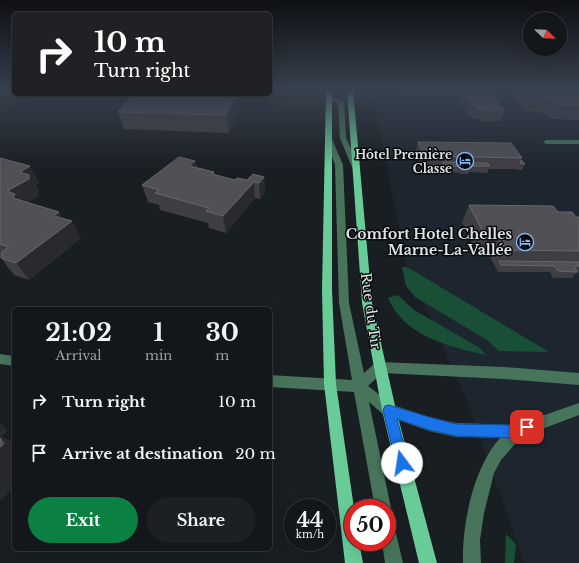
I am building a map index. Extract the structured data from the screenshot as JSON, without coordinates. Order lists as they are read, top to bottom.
{
  "streets": {
    "main road": ["Rue du Tir"]
  },
  "places": {
    "hotel": ["Hôtel Première Classe", "Comfort Hotel Chelles Marne-La-Vallée"]
  },
  "north": "bottom right",
  "page": {
    "turn": ["10 m", "Turn right"],
    "eta": [
      "21:02",
      "Arrival",
      "1",
      "min",
      "30",
      "m"
    ],
    "list": [
      {
        "name": "Turn right",
        "value": "10 m"
      },
      {
        "name": "Arrive at destination",
        "value": "20 m"
      }
    ],
    "buttons": ["Exit", "Share"],
    "speed": "44 km/h",
    "limit": "50"
  }
}
